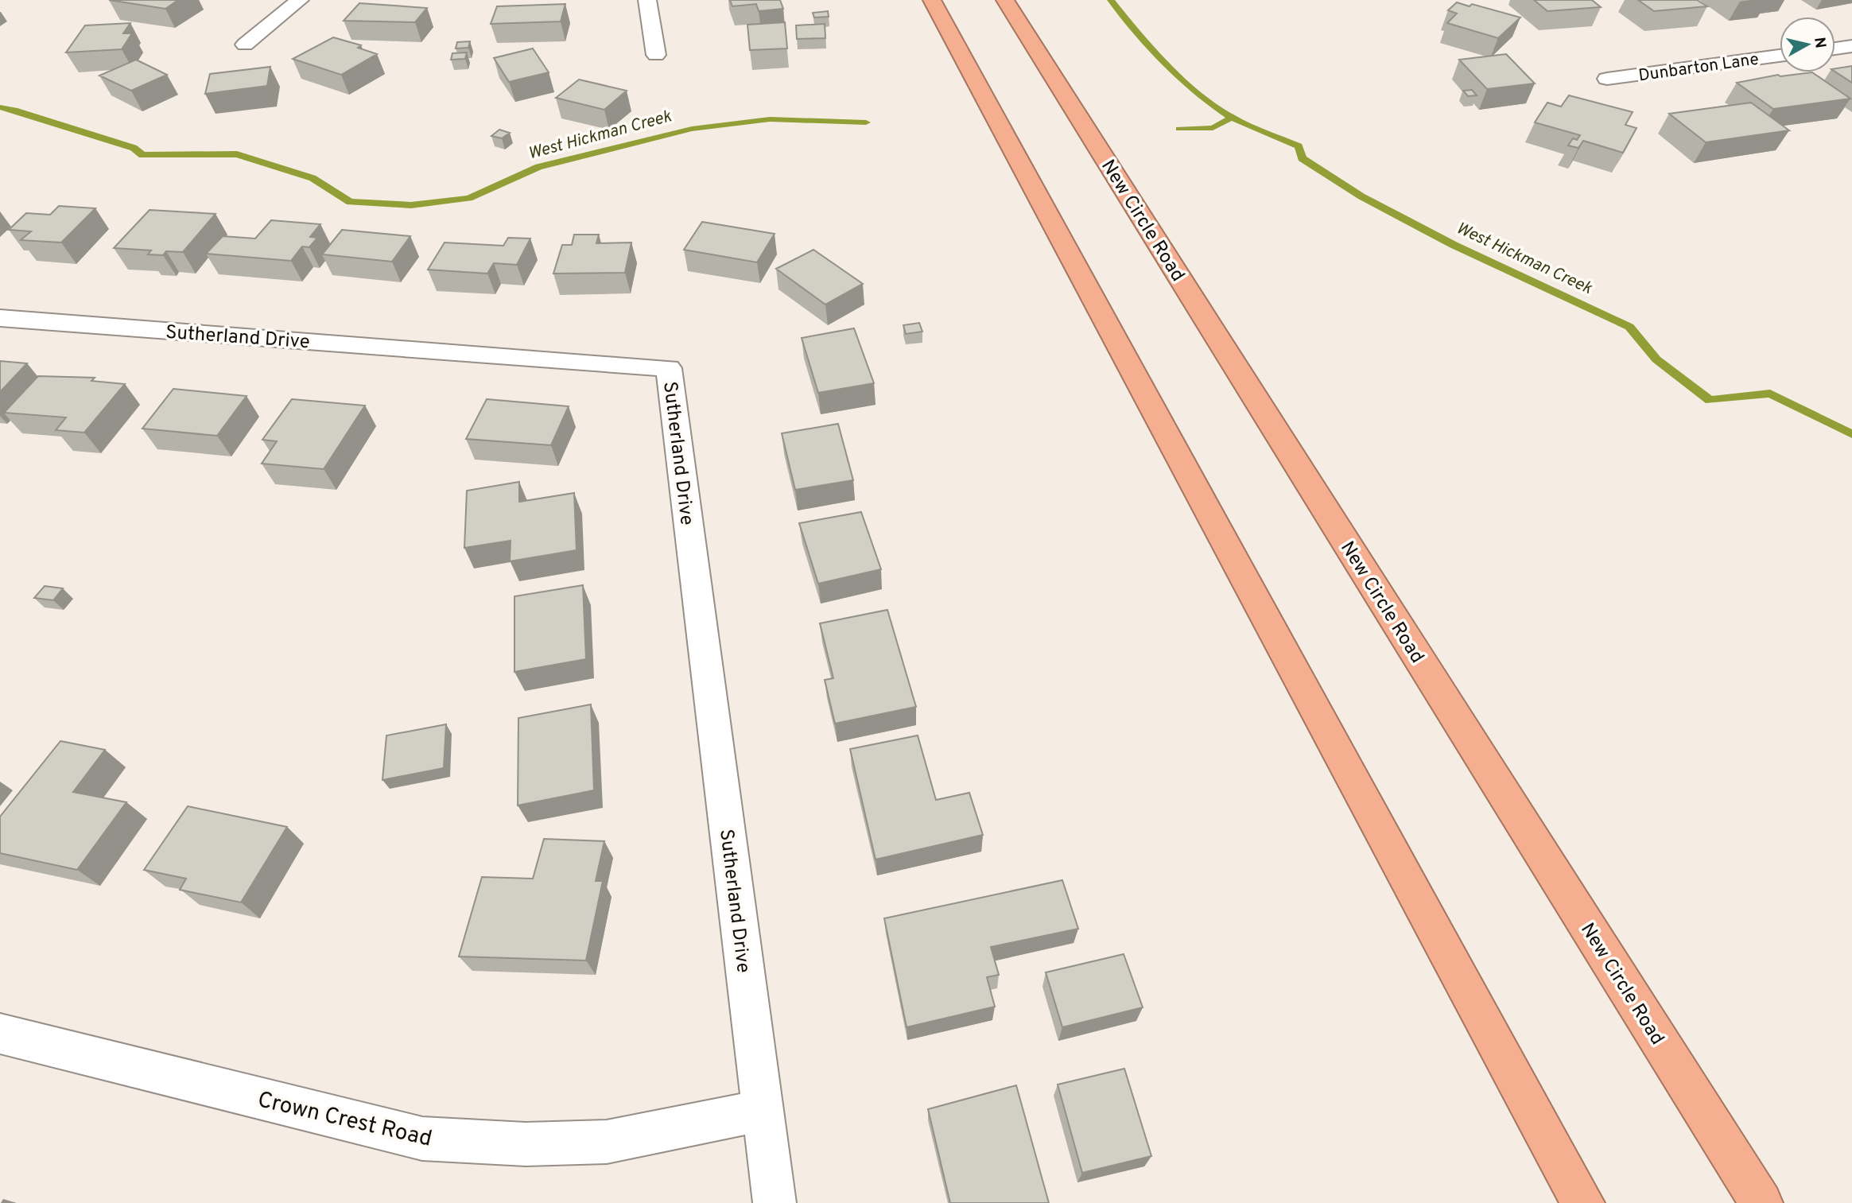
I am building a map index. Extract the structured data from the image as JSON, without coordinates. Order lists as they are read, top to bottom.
{
  "streets": {
    "highway": ["New Circle Road"],
    "street": ["Dunbarton Lane", "Sutherland Drive", "Crown Crest Road"]
  },
  "crossings": [
    ["Sutherland Drive", "Crown Crest Road"]
  ],
  "water": ["West Hickman Creek"],
  "north": "right"
}
